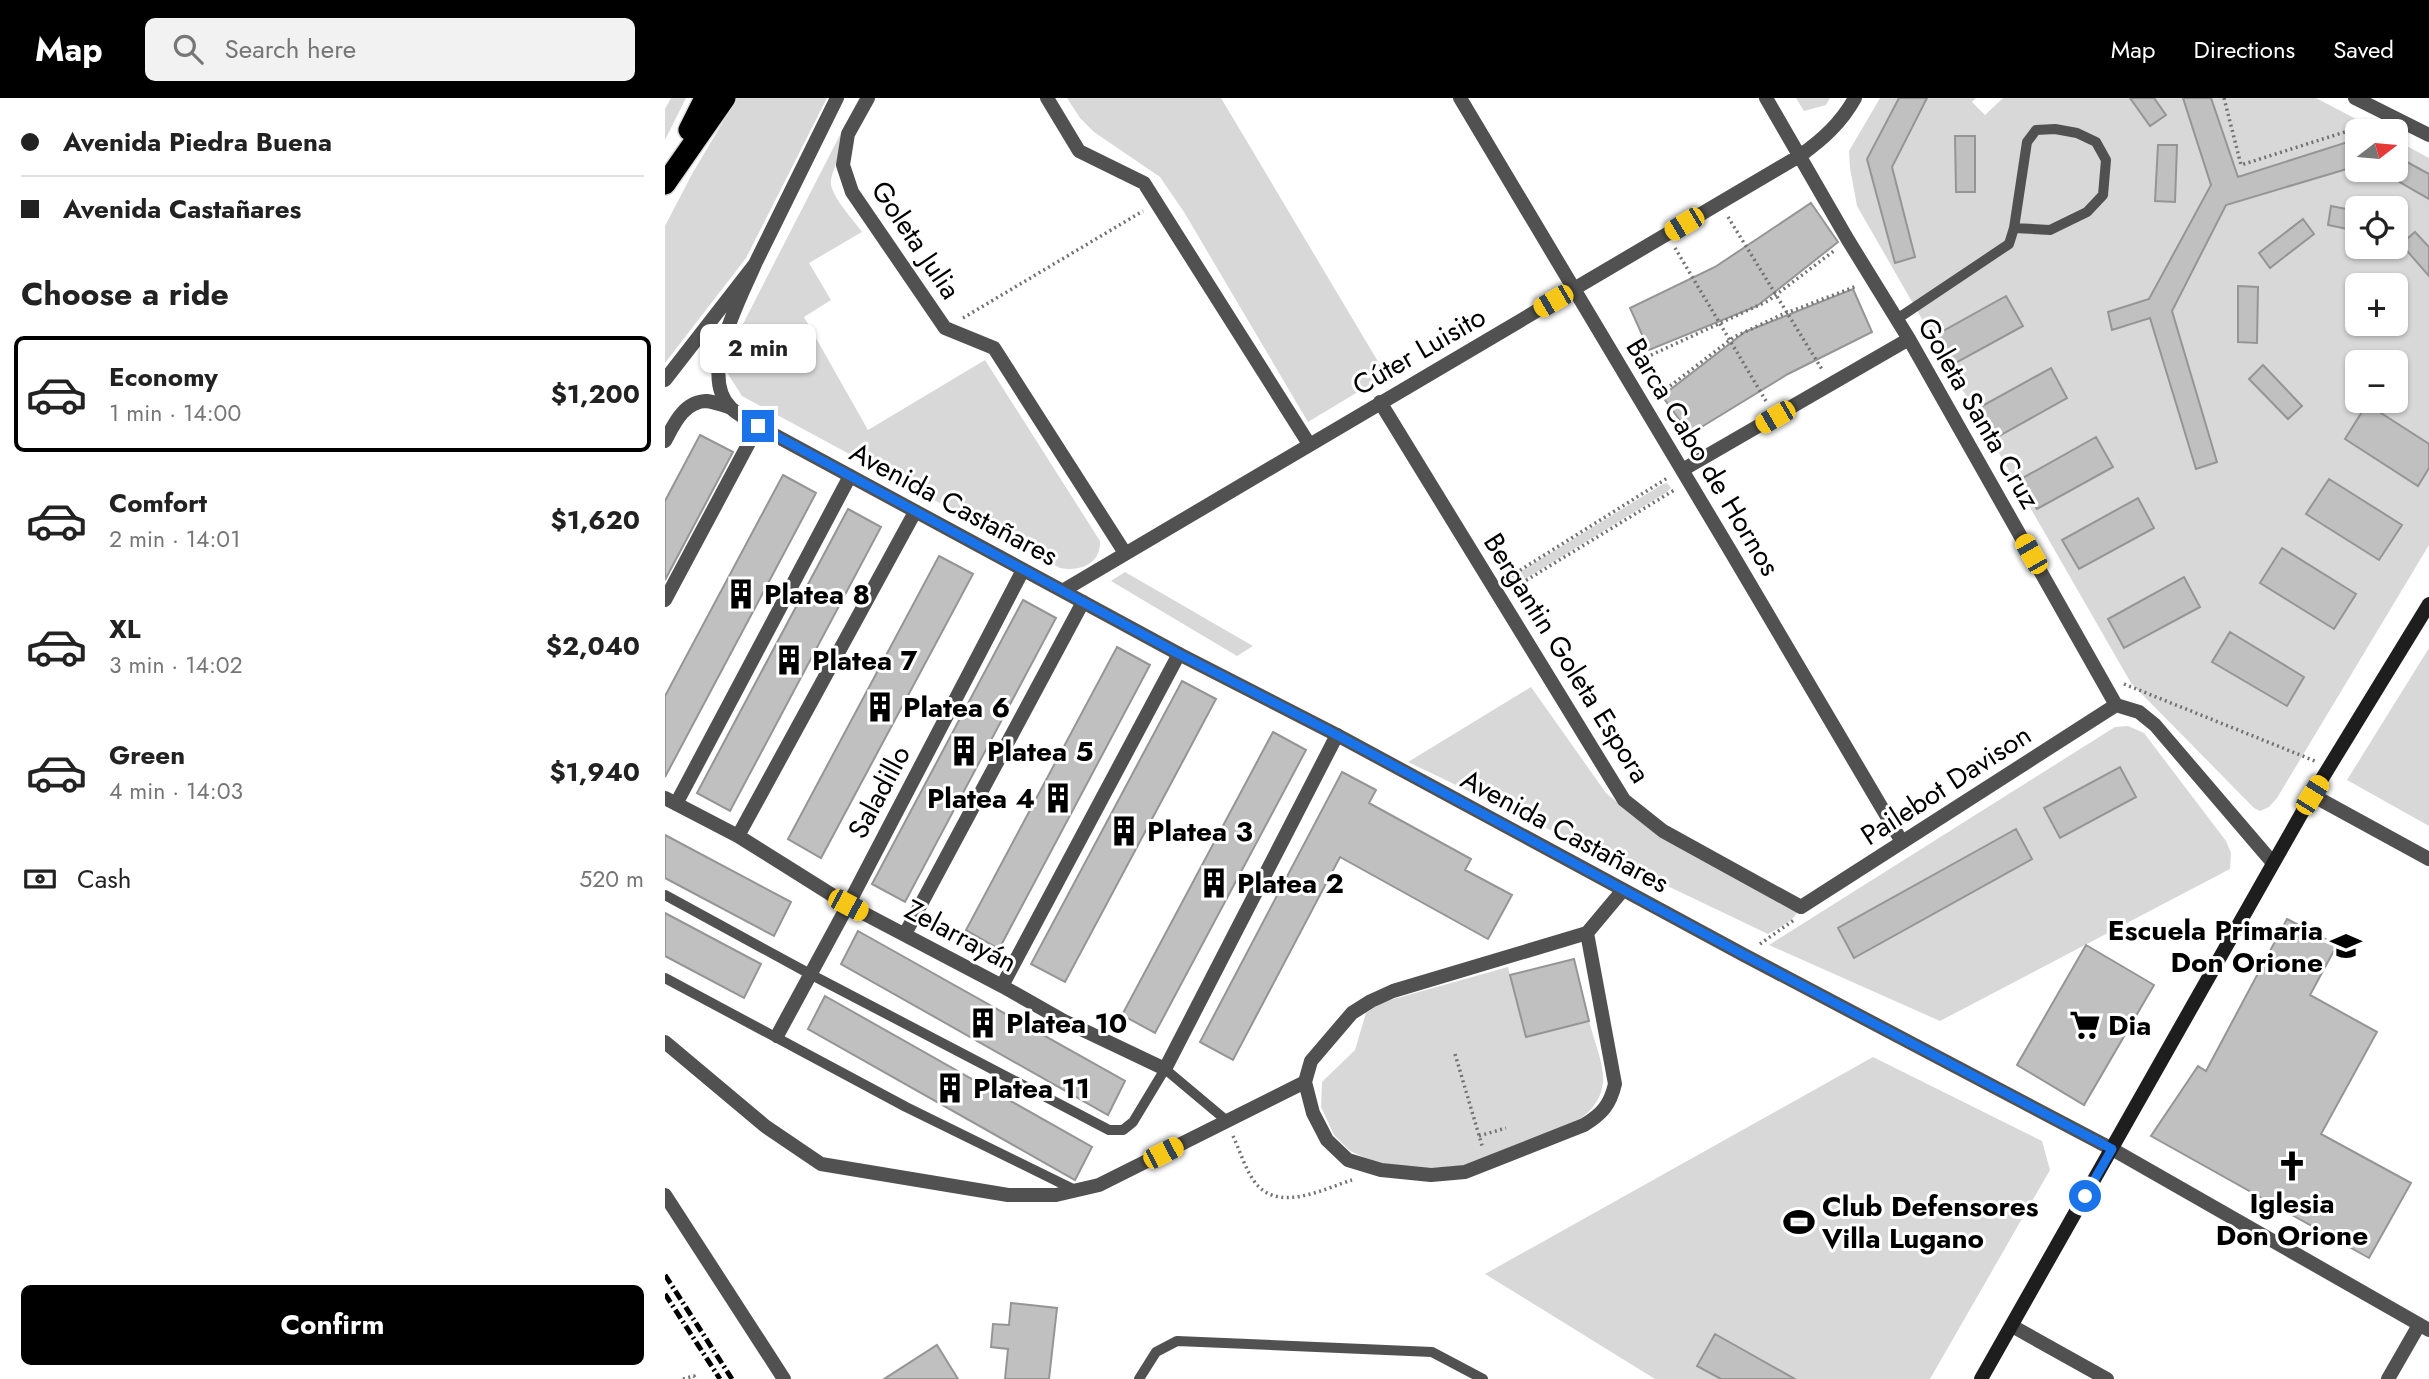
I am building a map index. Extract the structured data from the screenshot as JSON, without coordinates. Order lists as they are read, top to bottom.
{
  "streets": {
    "street": [
      "Goleta Julia",
      "Cúter Luisito",
      "Goleta Santa Cruz",
      "Barca Cabo de Hornos",
      "Avenida Castañares",
      "Bergantin Goleta Espora",
      "Pailebot Davison",
      "Saladillo",
      "Zelarrayán"
    ]
  },
  "crossings": [
    ["Goleta Julia", "Cúter Luisito"],
    ["Cúter Luisito", "Goleta Santa Cruz"],
    ["Cúter Luisito", "Barca Cabo de Hornos"],
    ["Cúter Luisito", "Avenida Castañares"],
    ["Cúter Luisito", "Bergantin Goleta Espora"],
    ["Goleta Santa Cruz", "Pailebot Davison"],
    ["Barca Cabo de Hornos", "Pailebot Davison"],
    ["Avenida Castañares", "Saladillo"],
    ["Bergantin Goleta Espora", "Pailebot Davison"],
    ["Saladillo", "Zelarrayán"]
  ],
  "places": {
    "building": [
      "Platea 8",
      "Platea 7",
      "Platea 6",
      "Platea 5",
      "Platea 4",
      "Platea 3",
      "Platea 2",
      "Platea 10",
      "Platea 11"
    ],
    "school or university": ["Escuela Primaria Don Orione"],
    "supermarket": ["Dia"],
    "church": ["Iglesia Don Orione"],
    "sports": ["Club Defensores Villa Lugano"]
  },
  "north": "right",
  "page": {
    "header": "Map",
    "search": "Search here",
    "nav": ["Map", "Directions", "Saved"],
    "banner": ["Avenida Piedra Buena", "Avenida Castañares"],
    "map_buttons": ["+", "−"],
    "heading": "Choose a ride",
    "bubble": "2 min",
    "list": [
      {
        "name": "Economy",
        "note": "1 min · 14:00",
        "value": "$1,200"
      },
      {
        "name": "Comfort",
        "note": "2 min · 14:01",
        "value": "$1,620"
      },
      {
        "name": "XL",
        "note": "3 min · 14:02",
        "value": "$2,040"
      },
      {
        "name": "Green",
        "note": "4 min · 14:03",
        "value": "$1,940"
      }
    ],
    "pay": ["Cash", "520 m"],
    "buttons": "Confirm"
  }
}
